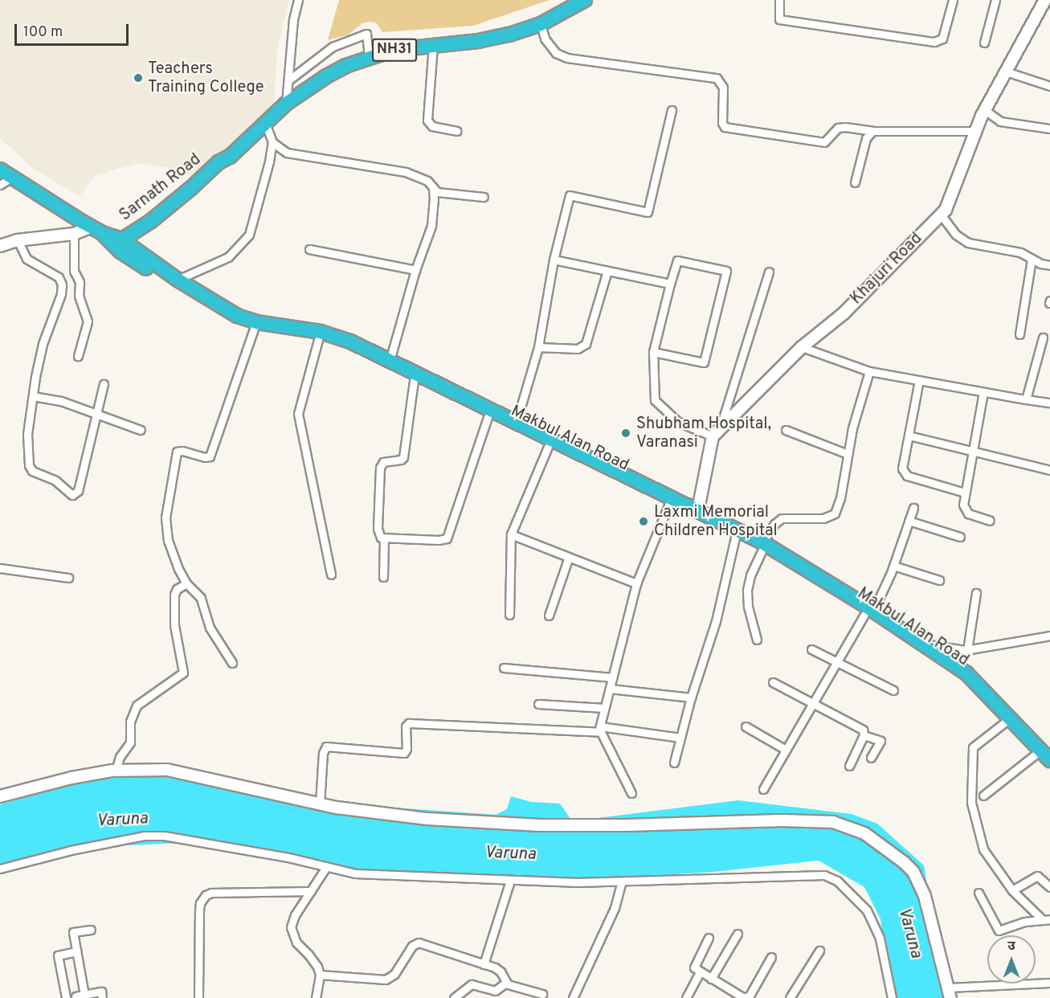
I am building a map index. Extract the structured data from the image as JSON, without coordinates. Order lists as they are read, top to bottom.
{
  "streets": {
    "highway": ["NH31", "Sarnath Road", "Makbul Alan Road"],
    "street": ["Khajuri Road"]
  },
  "crossings": [
    ["Sarnath Road", "Makbul Alan Road"]
  ],
  "water": ["Varuna"],
  "places": ["Teachers Training College", "Shubham Hospital, Varanasi", "Laxmi Memorial Children Hospital"],
  "scale_bar": "100 m",
  "north": "top"
}
